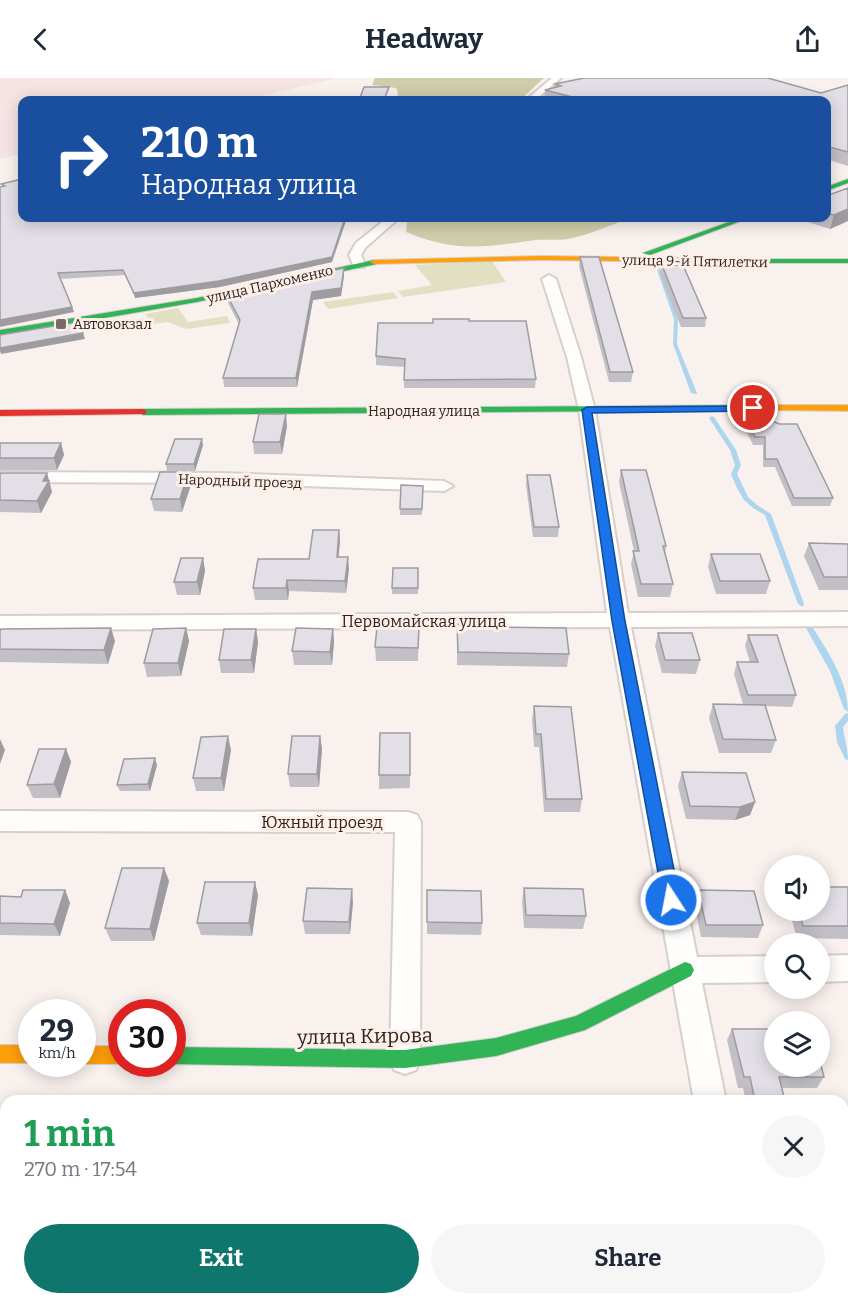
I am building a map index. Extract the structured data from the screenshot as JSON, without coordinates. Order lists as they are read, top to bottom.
{
  "streets": {
    "street": [
      "улица 9-й Пятилетки",
      "улица Пархоменко",
      "Народная улица",
      "Народный проезд",
      "Первомайская улица",
      "Южный проезд",
      "улица Кирова"
    ]
  },
  "crossings": [
    ["улица 9-й Пятилетки", "улица Пархоменко"],
    ["Южный проезд", "улица Кирова"]
  ],
  "places": {
    "transit": ["Автовокзал"]
  },
  "page": {
    "header": "Headway",
    "turn": ["210 m", "Народная улица"],
    "speed": "29 km/h",
    "limit": "30",
    "heading": ["1 min", "270 m · 17:54"],
    "buttons": ["Exit", "Share"]
  }
}
